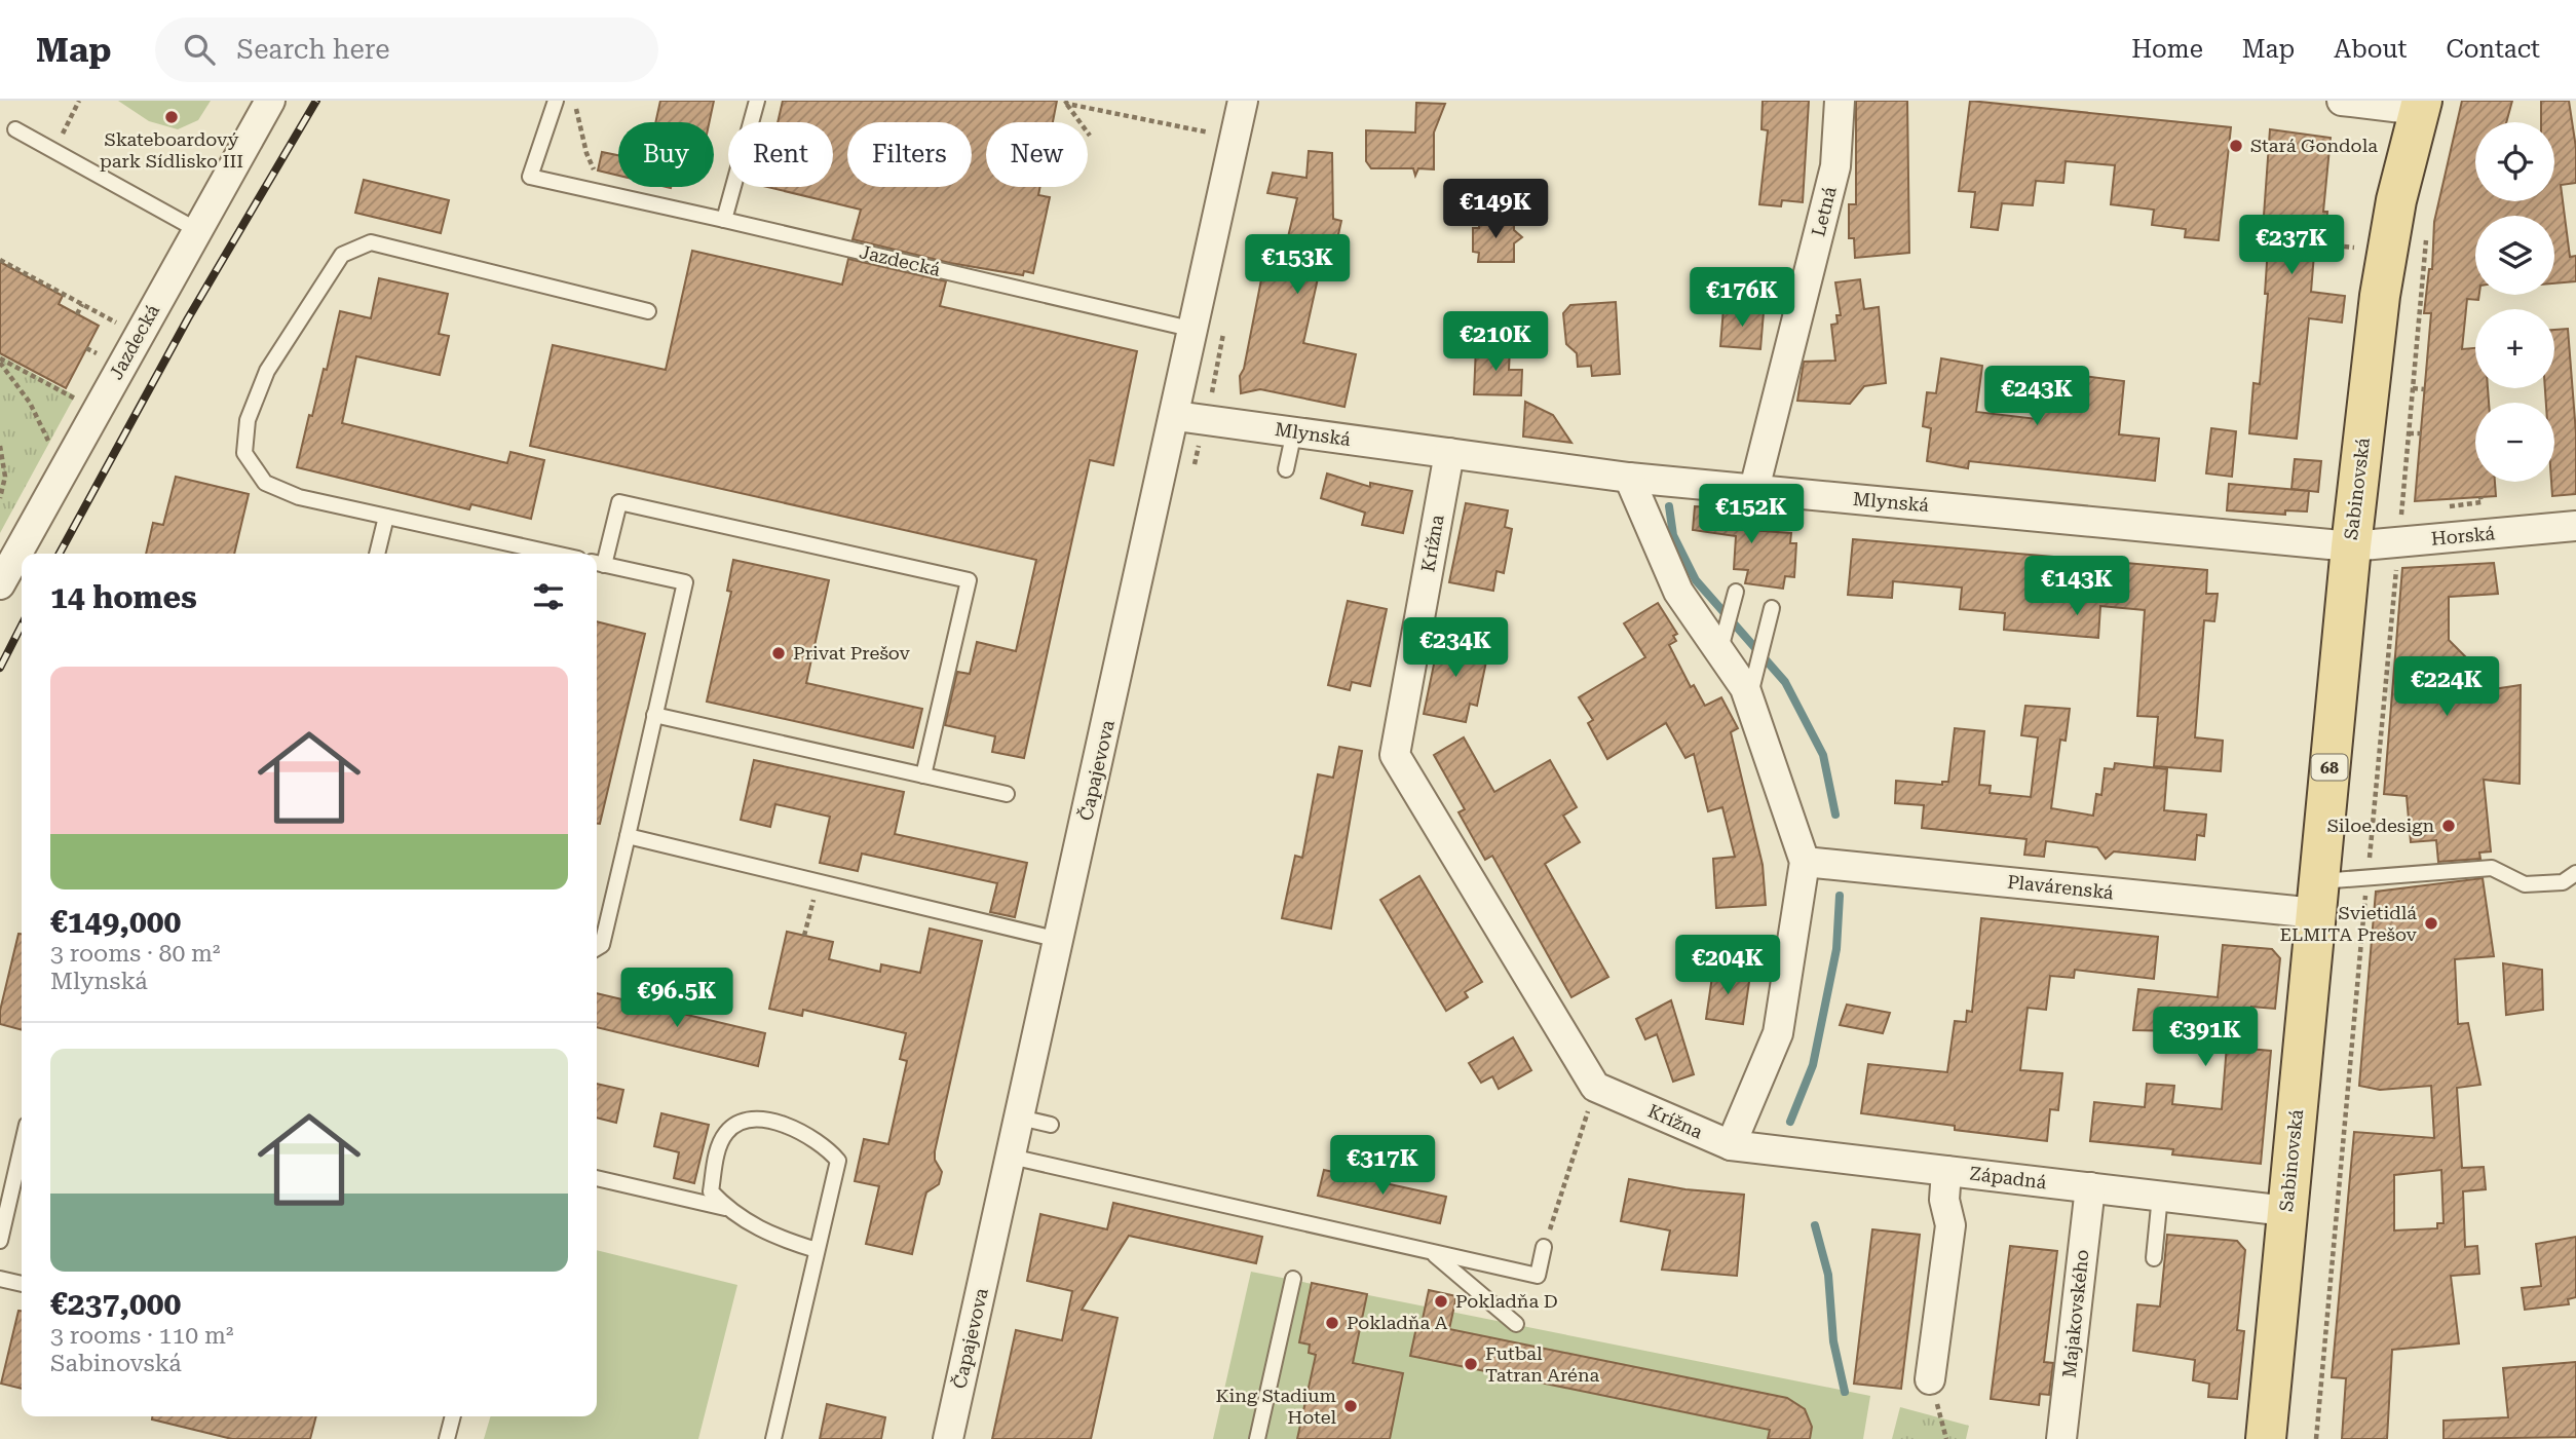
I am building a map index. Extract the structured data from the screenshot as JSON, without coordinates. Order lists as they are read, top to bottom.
{
  "streets": {
    "main road": ["Sabinovská", "68"],
    "street": [
      "Letná",
      "Jazdecká",
      "Mlynská",
      "Horská",
      "Krížna",
      "Čapajevova",
      "Plavárenská",
      "Západná",
      "Majakovského"
    ]
  },
  "crossings": [
    ["Letná", "Mlynská"],
    ["Jazdecká", "Čapajevova"],
    ["Mlynská", "Sabinovská"],
    ["Mlynská", "Horská"],
    ["Mlynská", "Krížna"],
    ["Mlynská", "Čapajevova"],
    ["Sabinovská", "Horská"],
    ["Sabinovská", "Plavárenská"],
    ["Sabinovská", "Západná"],
    ["Krížna", "Západná"],
    ["Západná", "Majakovského"]
  ],
  "places": [
    "Skateboardový park Sídlisko III",
    "Stará Gondola",
    "Privat Prešov",
    "Siloe.design",
    "Svietidlá ELMITA Prešov",
    "Pokladňa D",
    "Pokladňa A",
    "Futbal Tatran Aréna",
    "King Stadium Hotel"
  ],
  "page": {
    "header": "Map",
    "search": "Search here",
    "nav": [
      "Home",
      "Map",
      "About",
      "Contact"
    ],
    "map_buttons": ["+", "−"],
    "chip": [
      "Buy",
      "Rent",
      "Filters",
      "New"
    ],
    "price": [
      "€149K",
      "€237K",
      "€153K",
      "€176K",
      "€210K",
      "€243K",
      "€152K",
      "€143K",
      "€234K",
      "€224K",
      "€204K",
      "€96.5K",
      "€391K",
      "€317K"
    ],
    "heading": "14 homes",
    "list": [
      {
        "name": "€149,000",
        "note": "3 rooms · 80 m² · Mlynská"
      },
      {
        "name": "€237,000",
        "note": "3 rooms · 110 m² · Sabinovská"
      }
    ]
  }
}
